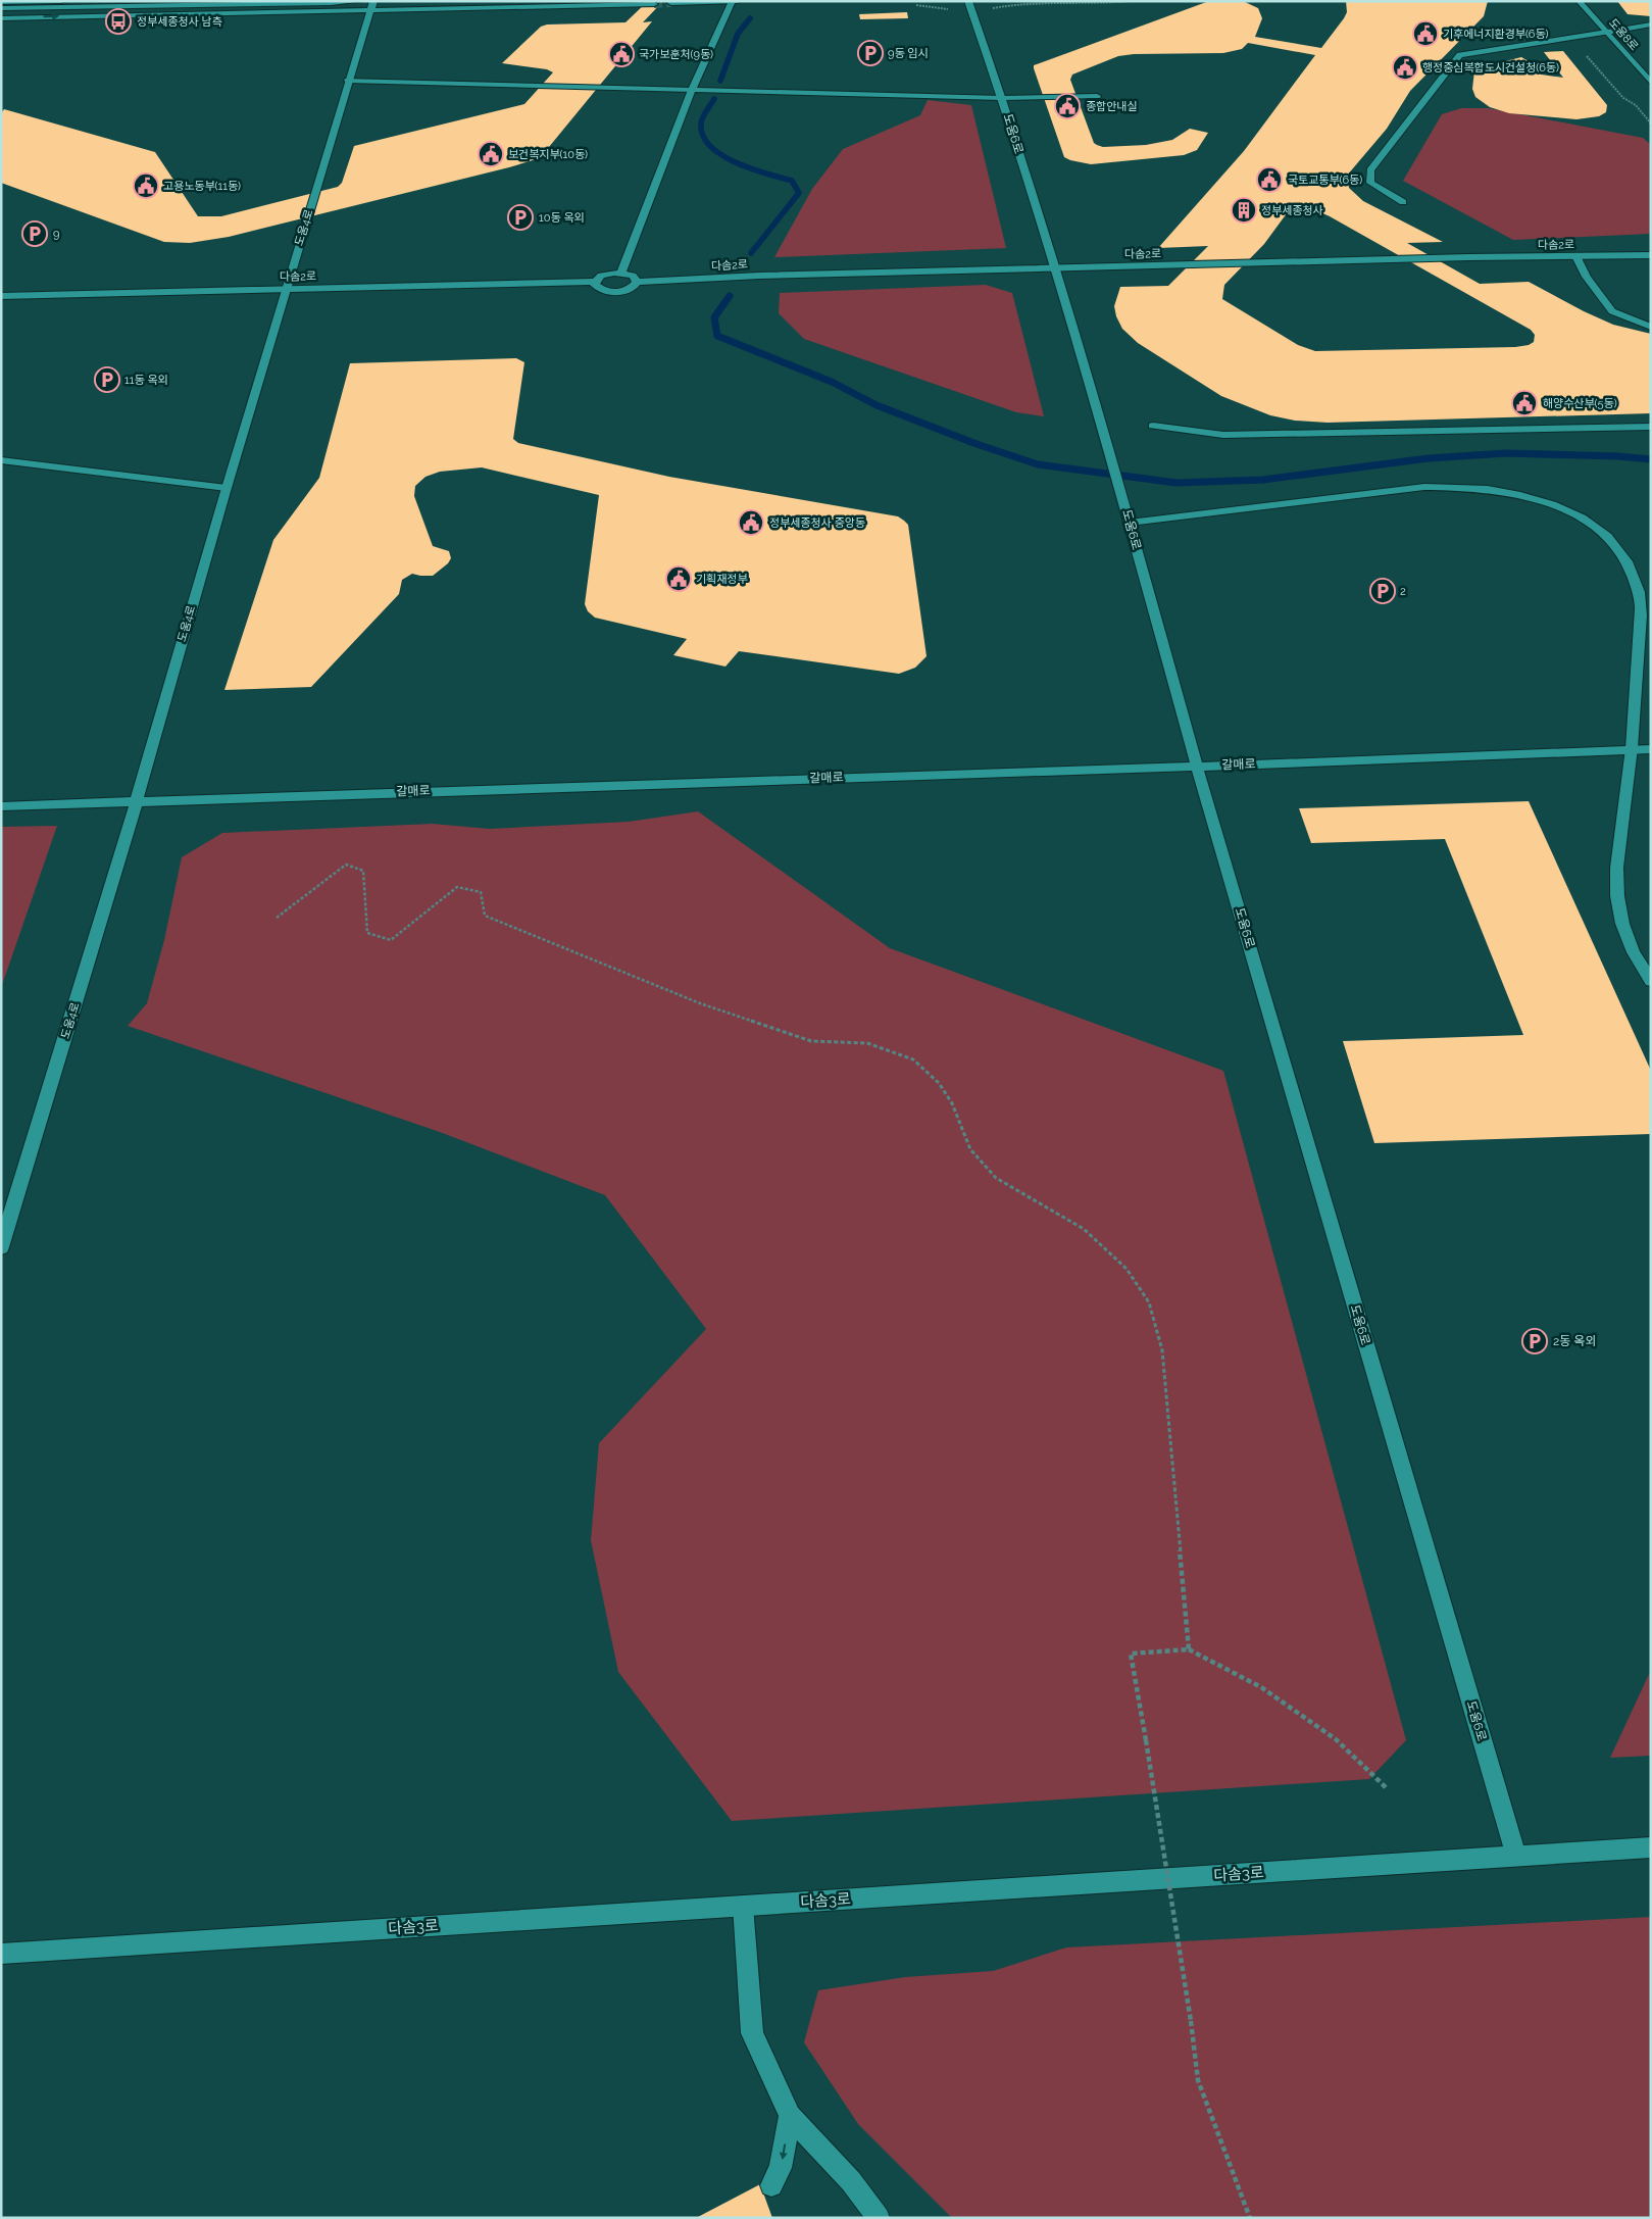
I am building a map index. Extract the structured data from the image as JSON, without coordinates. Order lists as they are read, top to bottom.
{
  "streets": {
    "street": [
      "도움8로",
      "도움6로",
      "도움4로",
      "다솜2로",
      "갈매로",
      "다솜3로"
    ]
  },
  "crossings": [
    ["도움6로", "다솜2로"],
    ["도움6로", "갈매로"],
    ["도움6로", "다솜3로"],
    ["도움4로", "다솜2로"],
    ["도움4로", "갈매로"]
  ],
  "places": {
    "bus stop": ["정부세종청사 남측"],
    "public building": [
      "기후에너지환경부(6동)",
      "국가보훈처(9동)",
      "행정중심복합도시건설청(6동)",
      "종합안내실",
      "보건복지부(10동)",
      "국토교통부(6동)",
      "고용노동부(11동)",
      "해양수산부(5동)",
      "정부세종청사 중앙동",
      "기획재정부"
    ],
    "parking": [
      "9동 임시",
      "10동 옥외",
      "9",
      "11동 옥외",
      "2",
      "2동 옥외"
    ],
    "building": ["정부세종청사"]
  }
}
